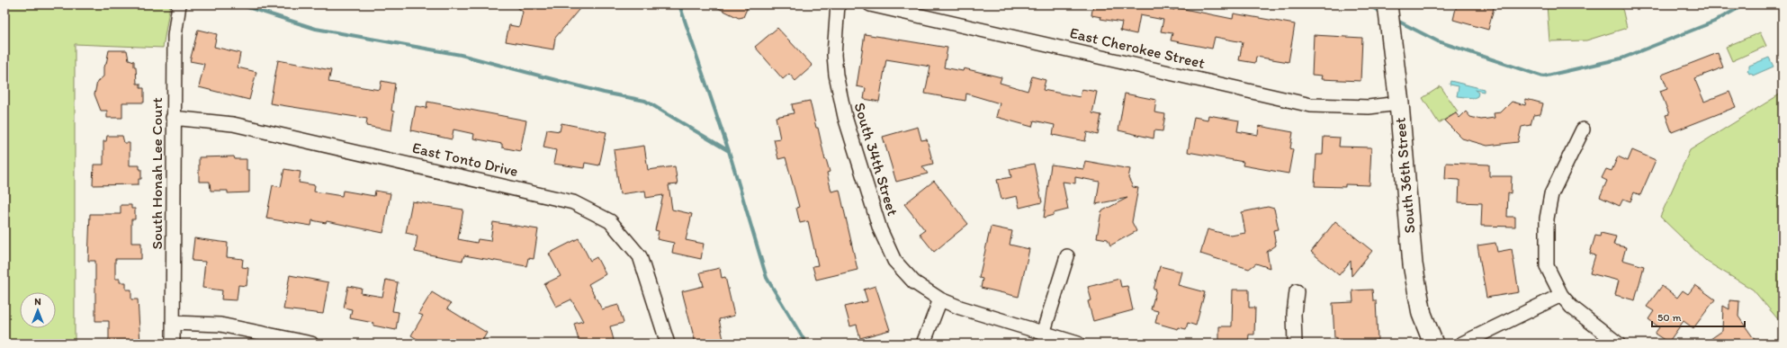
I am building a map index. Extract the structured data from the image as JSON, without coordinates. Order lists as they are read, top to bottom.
{
  "streets": {
    "street": [
      "East Cherokee Street",
      "East Tonto Drive",
      "South 34th Street",
      "South Honah Lee Court",
      "South 36th Street"
    ]
  },
  "crossings": [
    ["East Cherokee Street", "South 36th Street"],
    ["East Tonto Drive", "South Honah Lee Court"]
  ],
  "scale_bar": "50 m",
  "north": "top"
}
